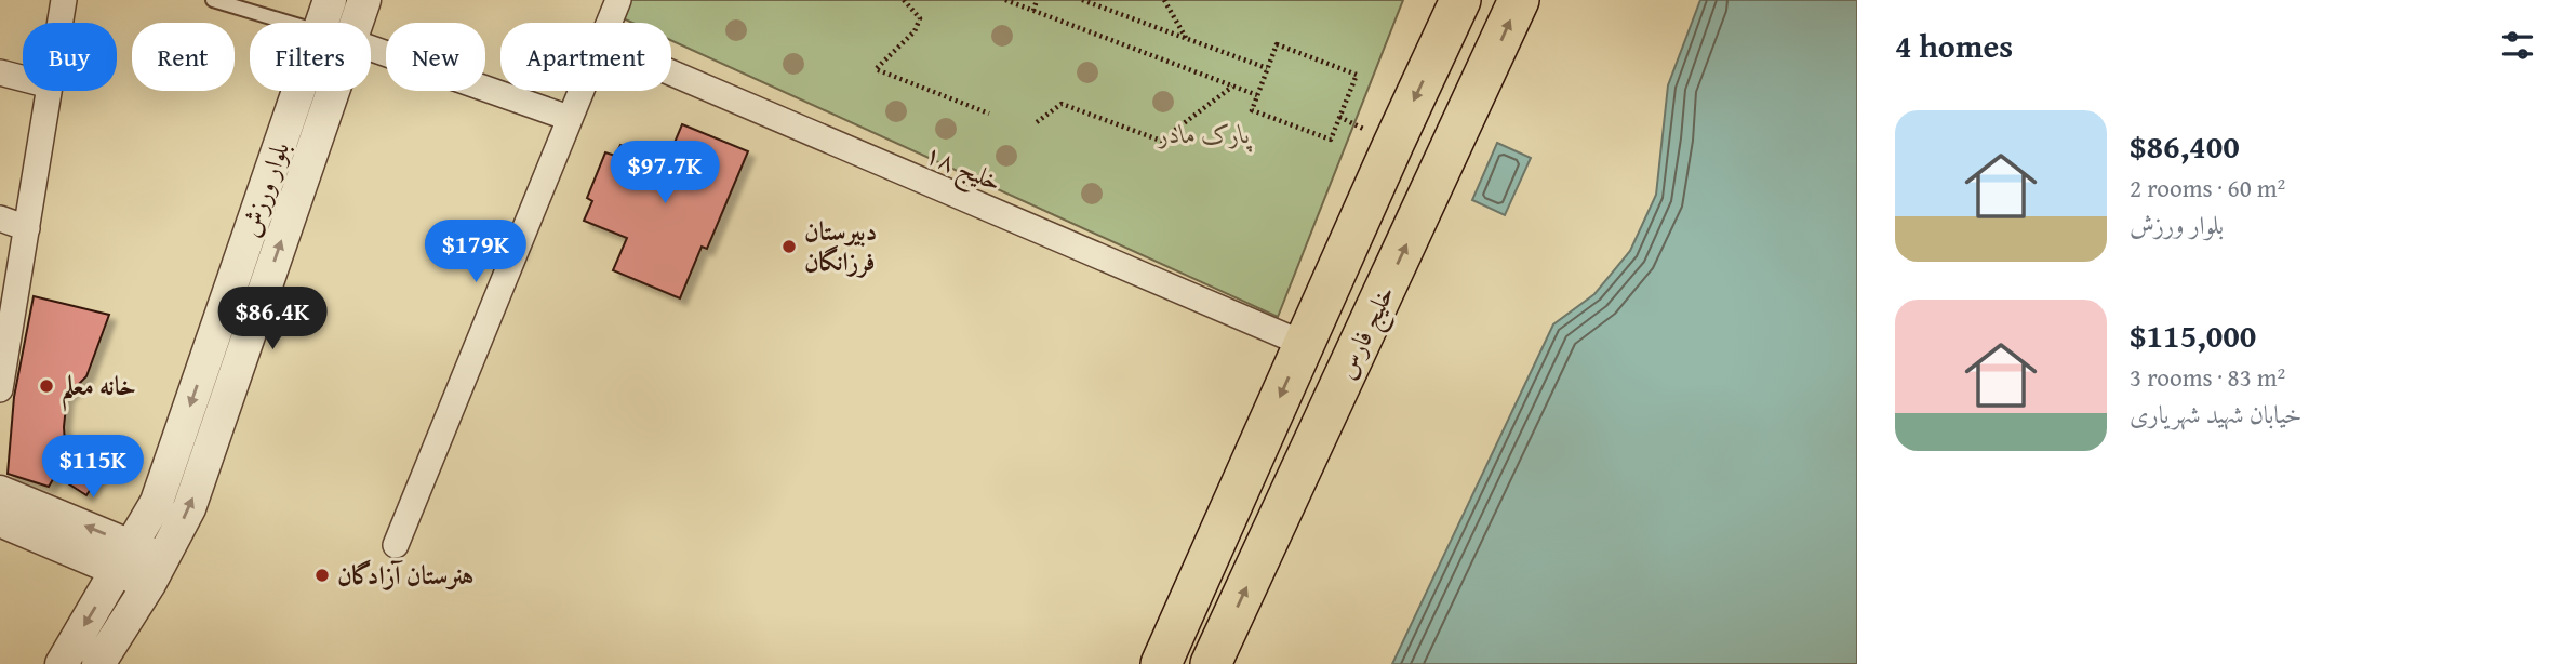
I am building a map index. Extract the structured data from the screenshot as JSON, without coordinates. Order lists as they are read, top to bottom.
{
  "streets": {
    "main road": ["خلیج فارس"],
    "street": ["خلیج ۱۸", "بلوار ورزش"]
  },
  "crossings": [
    ["خلیج ۱۸", "خلیج فارس"]
  ],
  "parks": ["پارک مادر"],
  "places": ["دبیرستان فرزانگان", "خانه معلم", "هنرستان آزادگان"],
  "page": {
    "heading": "4 homes",
    "chip": [
      "Buy",
      "Rent",
      "Filters",
      "New",
      "Apartment"
    ],
    "list": [
      {
        "name": "$86,400",
        "note": "2 rooms · 60 m² · بلوار ورزش"
      },
      {
        "name": "$115,000",
        "note": "3 rooms · 83 m² · خیابان شهید شهریاری"
      }
    ],
    "price": [
      "$97.7K",
      "$179K",
      "$86.4K",
      "$115K"
    ]
  }
}
